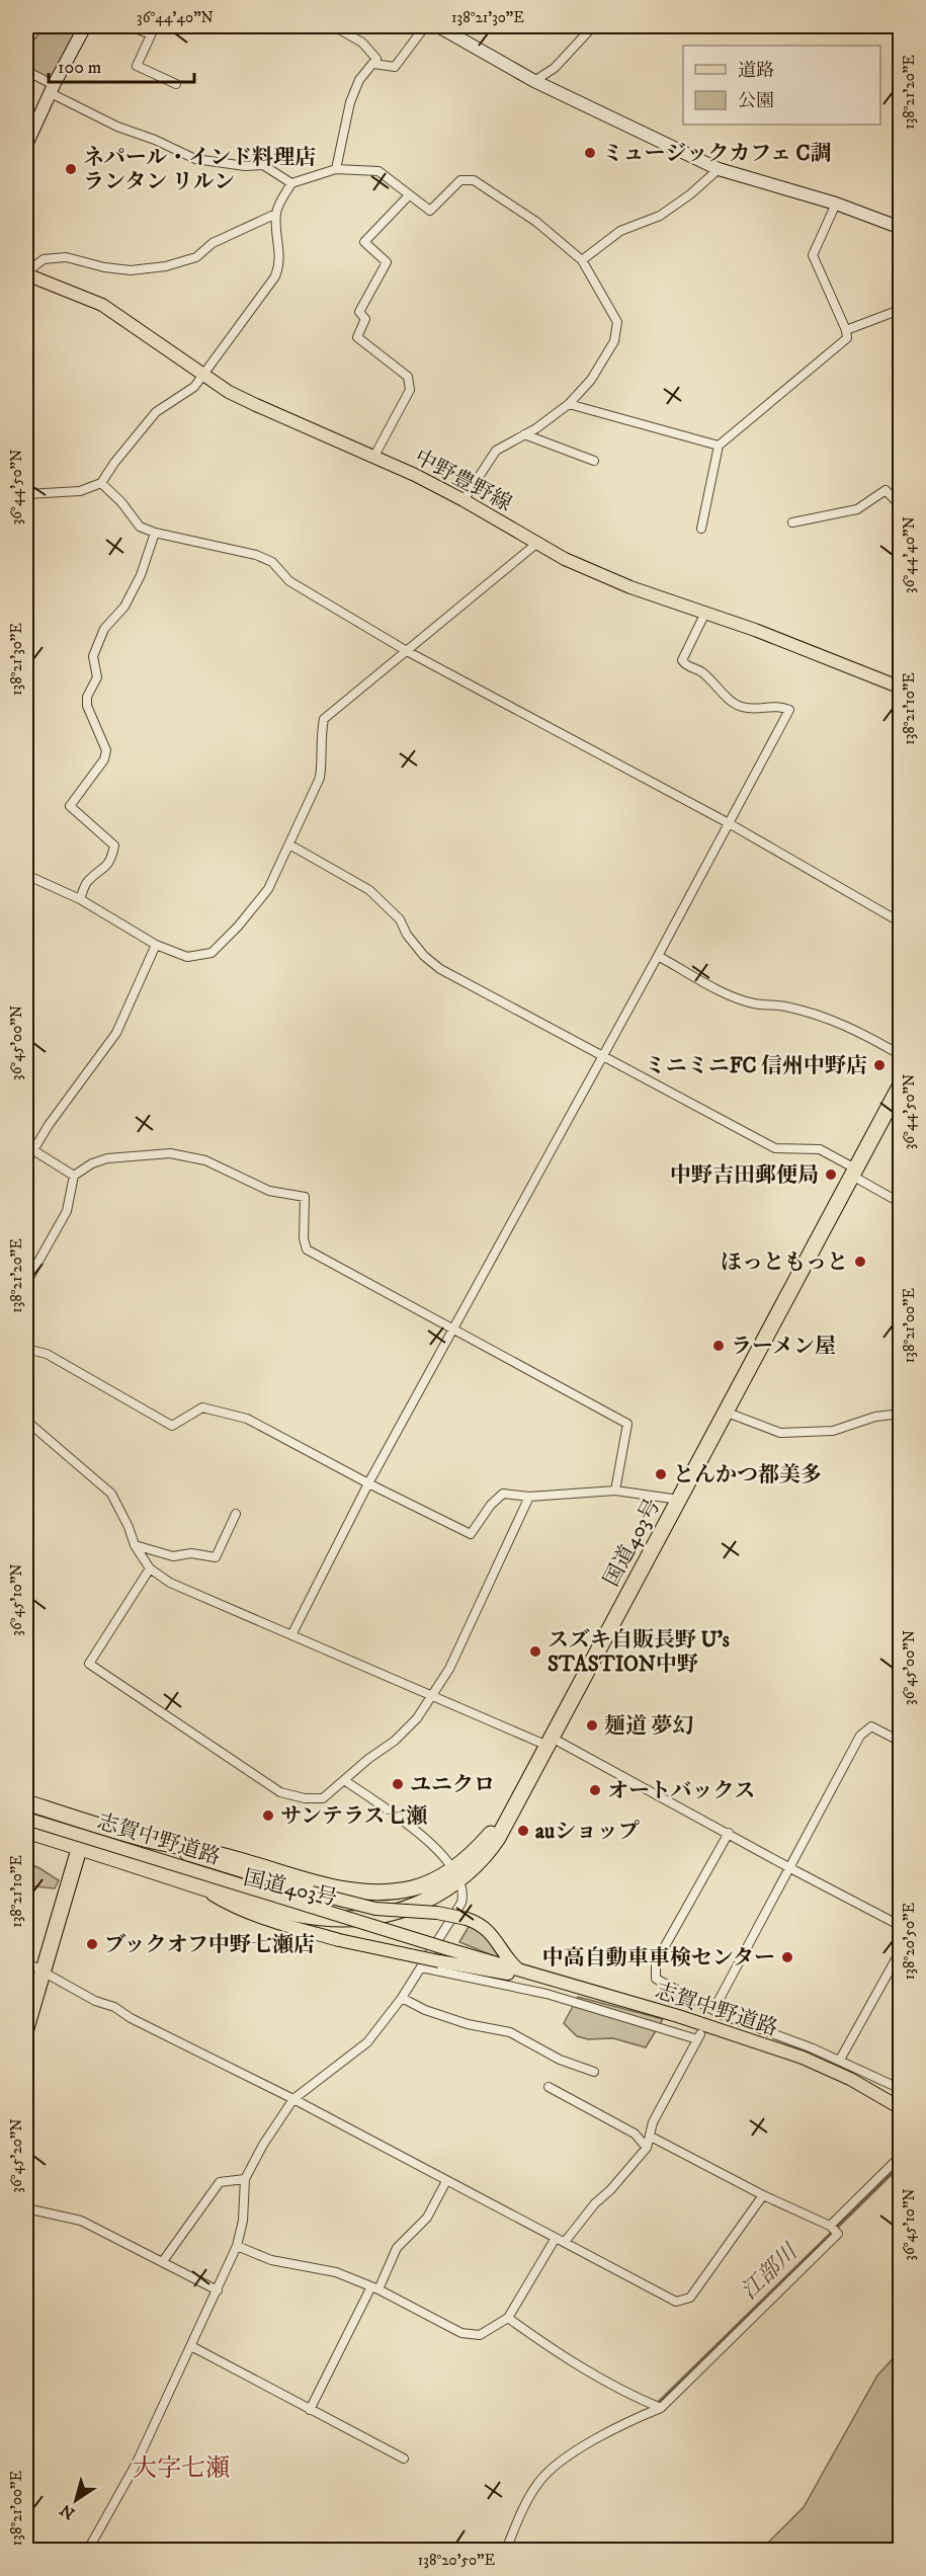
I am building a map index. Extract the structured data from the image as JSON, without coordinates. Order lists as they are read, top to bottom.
{
  "streets": {
    "highway": ["国道403号"],
    "main road": ["中野豊野線", "志賀中野道路"]
  },
  "districts": ["大字七瀬"],
  "water": ["江部川"],
  "places": [
    "ミュージックカフェ C調",
    "ネパール・インド料理店 ランタン リルン",
    "ミニミニFC 信州中野店",
    "中野吉田郵便局",
    "ほっともっと",
    "ラーメン屋",
    "とんかつ都美多",
    "スズキ自販長野 U's STASTION中野",
    "麺道 夢幻",
    "ユニクロ",
    "オートバックス",
    "サンテラス七瀬",
    "auショップ",
    "ブックオフ中野七瀬店",
    "中高自動車車検センター"
  ],
  "legend": ["道路", "公園"],
  "scale_bar": "100 m",
  "north": "bottom left",
  "coordinates": [
    "36°44'40\"N",
    "138°21'30\"E",
    "138°21'20\"E",
    "36°44'50\"N",
    "138°21'10\"E",
    "36°45'00\"N",
    "138°21'00\"E",
    "36°45'10\"N",
    "138°20'50\"E",
    "36°45'20\"N"
  ]
}
